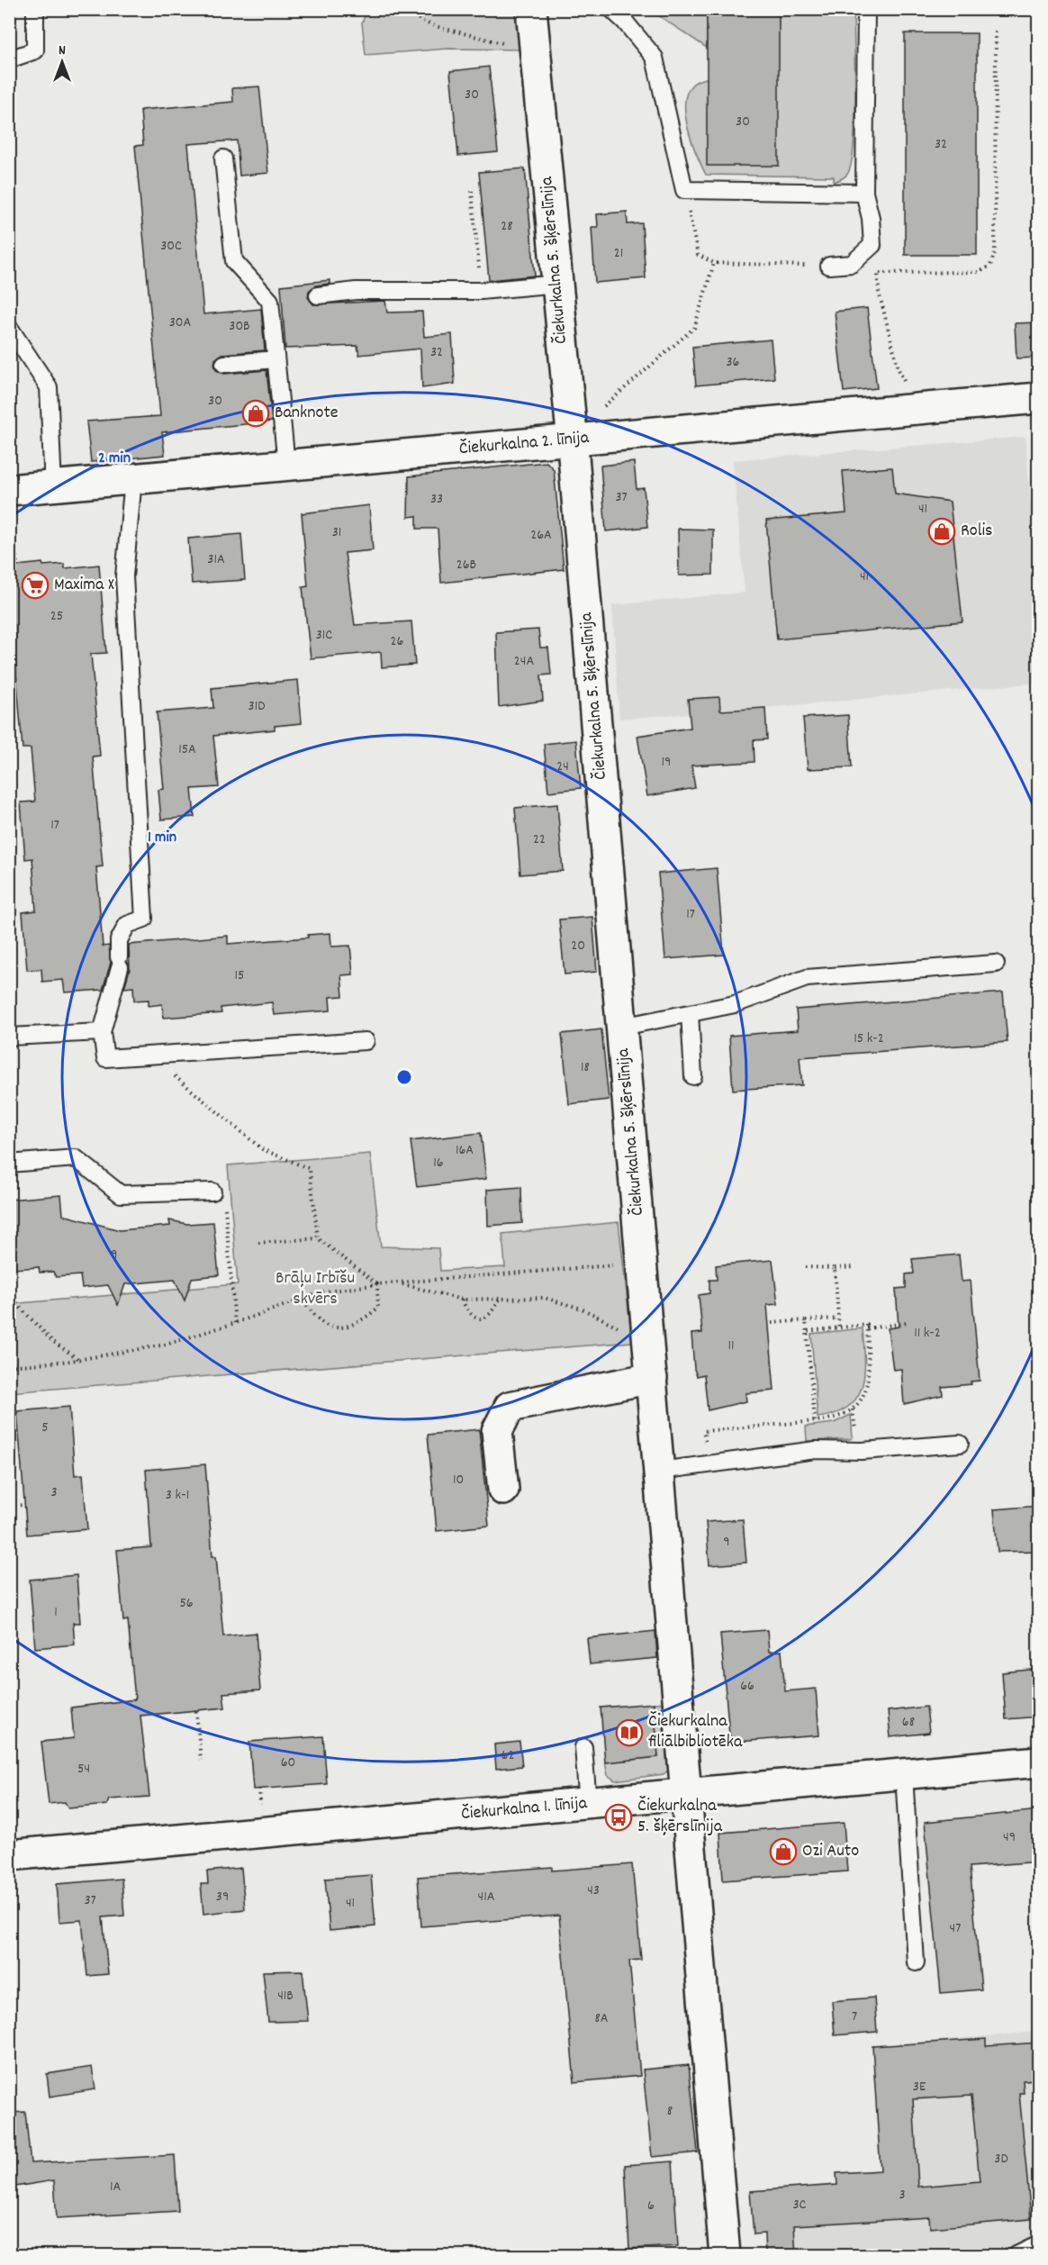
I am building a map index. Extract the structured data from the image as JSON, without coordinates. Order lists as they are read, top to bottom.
{
  "streets": {
    "street": ["Čiekurkalna 5. šķērslīnija", "Čiekurkalna 2. līnija", "Čiekurkalna 1. līnija"]
  },
  "crossings": [
    ["Čiekurkalna 5. šķērslīnija", "Čiekurkalna 2. līnija"],
    ["Čiekurkalna 5. šķērslīnija", "Čiekurkalna 1. līnija"]
  ],
  "parks": ["Brāļu Irbīšu skvērs"],
  "places": {
    "shop": ["Banknote", "Rolis", "Ozi Auto"],
    "supermarket": ["Maxima X"],
    "library": ["Čiekurkalna filiālbibliotēka"],
    "bus stop": ["Čiekurkalna 5. šķērslīnija"]
  },
  "house_numbers": [
    "30",
    "30",
    "32",
    "28",
    "30C",
    "21",
    "30A",
    "30B",
    "32",
    "36",
    "30",
    "37",
    "33",
    "41",
    "31",
    "26A",
    "31A",
    "26B",
    "41",
    "25",
    "31C",
    "26",
    "24A",
    "31D",
    "15A",
    "19",
    "24",
    "17",
    "22",
    "17",
    "20",
    "15",
    "15 k-2",
    "18",
    "16A",
    "16",
    "9",
    "11 k-2",
    "11",
    "5",
    "10",
    "3",
    "3 k-1",
    "9",
    "56",
    "1",
    "66",
    "68",
    "62",
    "60",
    "54",
    "49",
    "43",
    "39",
    "41A",
    "37",
    "41",
    "47",
    "41B",
    "7",
    "8A",
    "3E",
    "8",
    "3D",
    "1A",
    "3",
    "3C",
    "6"
  ],
  "north": "top",
  "rings": ["2 min", "1 min"]
}
